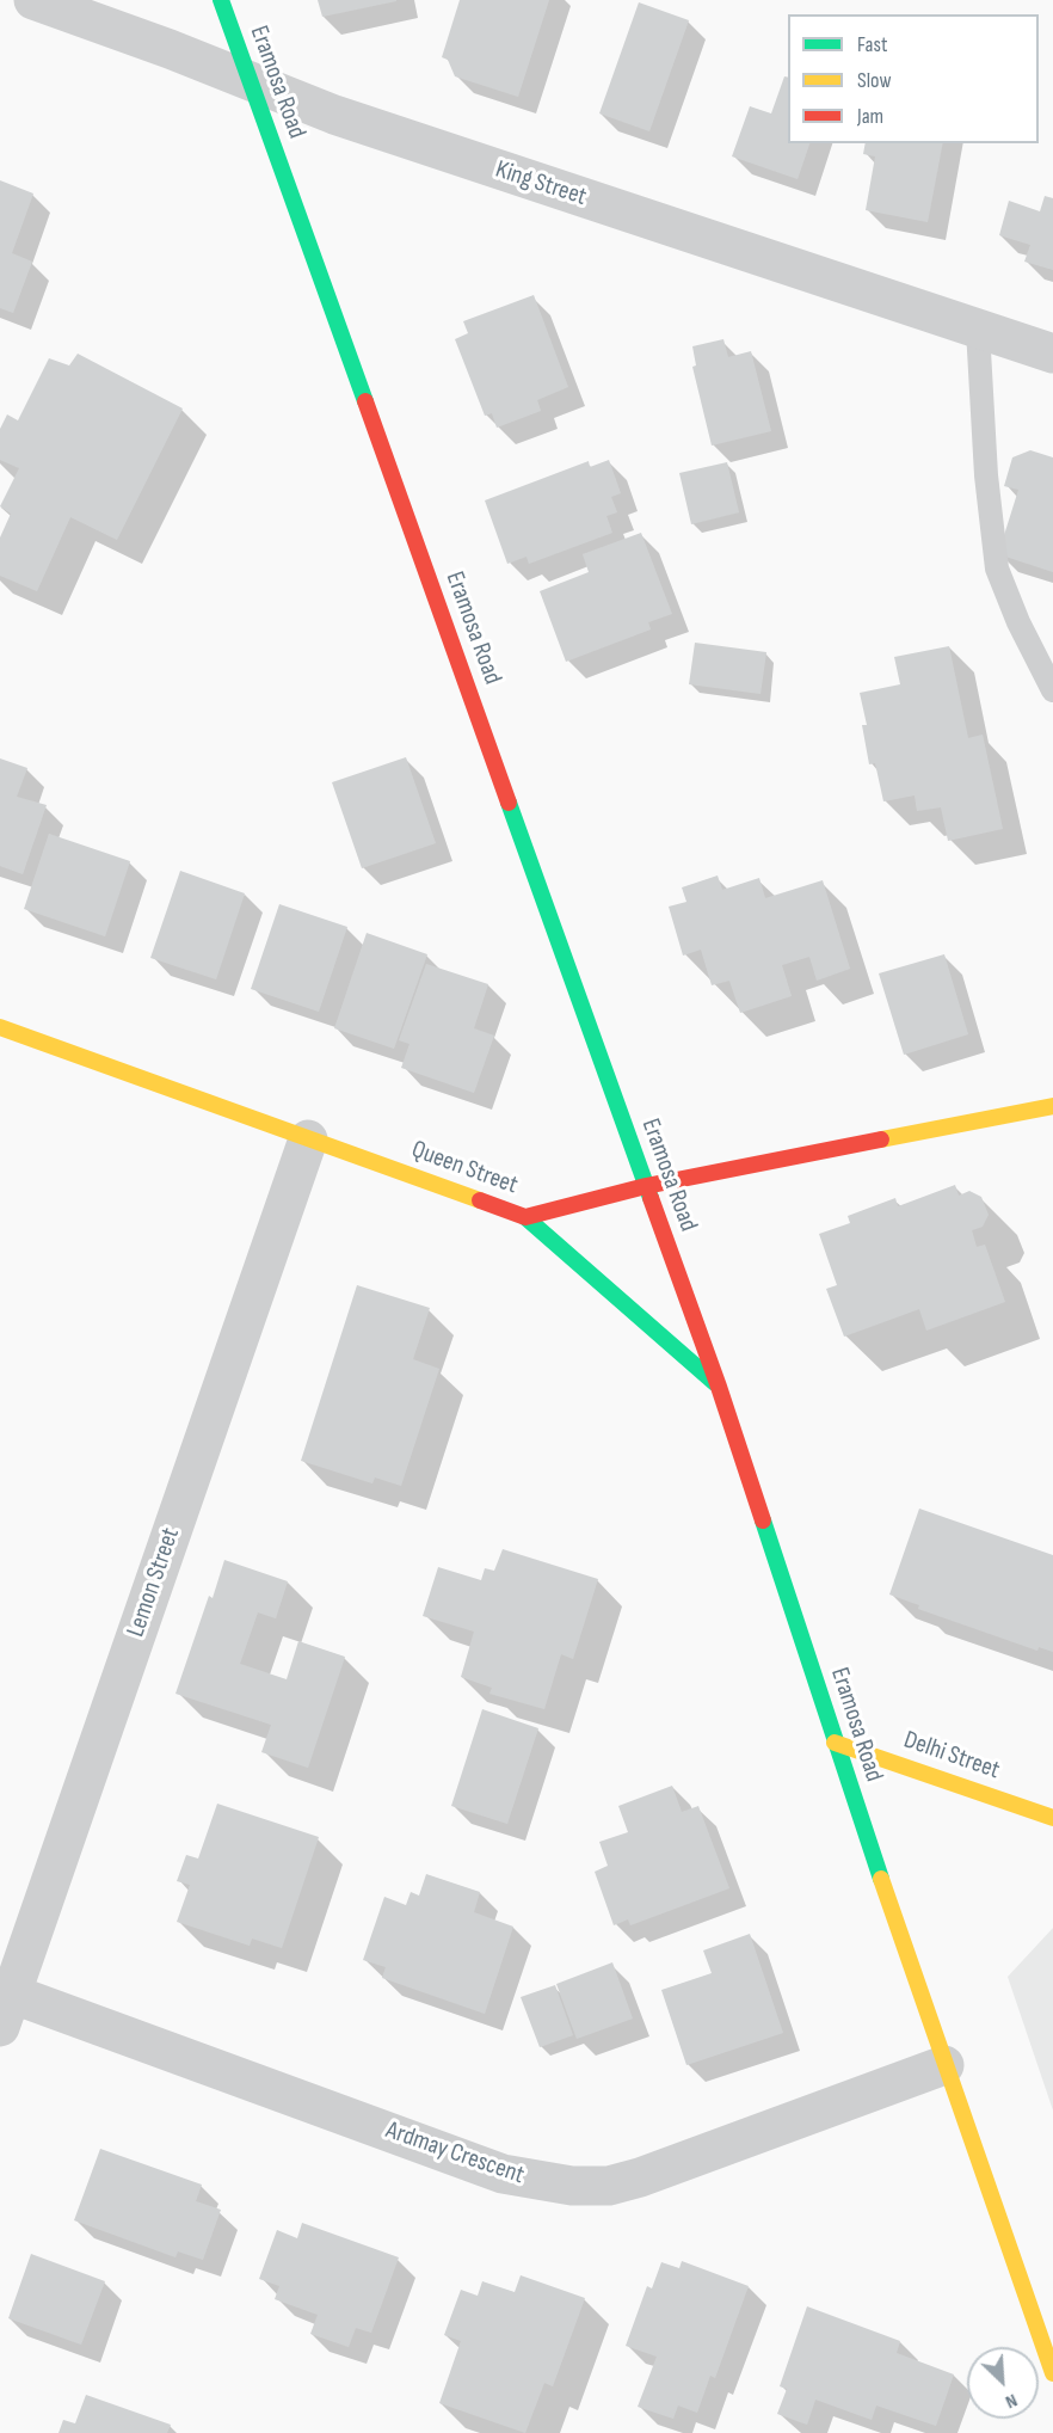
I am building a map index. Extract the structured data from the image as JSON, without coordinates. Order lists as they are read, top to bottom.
{
  "streets": {
    "main road": ["Eramosa Road", "Queen Street", "Delhi Street"],
    "street": ["King Street", "Lemon Street", "Ardmay Crescent"]
  },
  "crossings": [
    ["Eramosa Road", "King Street"],
    ["Eramosa Road", "Queen Street"],
    ["Eramosa Road", "Delhi Street"],
    ["Eramosa Road", "Ardmay Crescent"],
    ["Queen Street", "Lemon Street"],
    ["Lemon Street", "Ardmay Crescent"]
  ],
  "legend": ["Fast", "Slow", "Jam"],
  "north": "bottom right"
}
